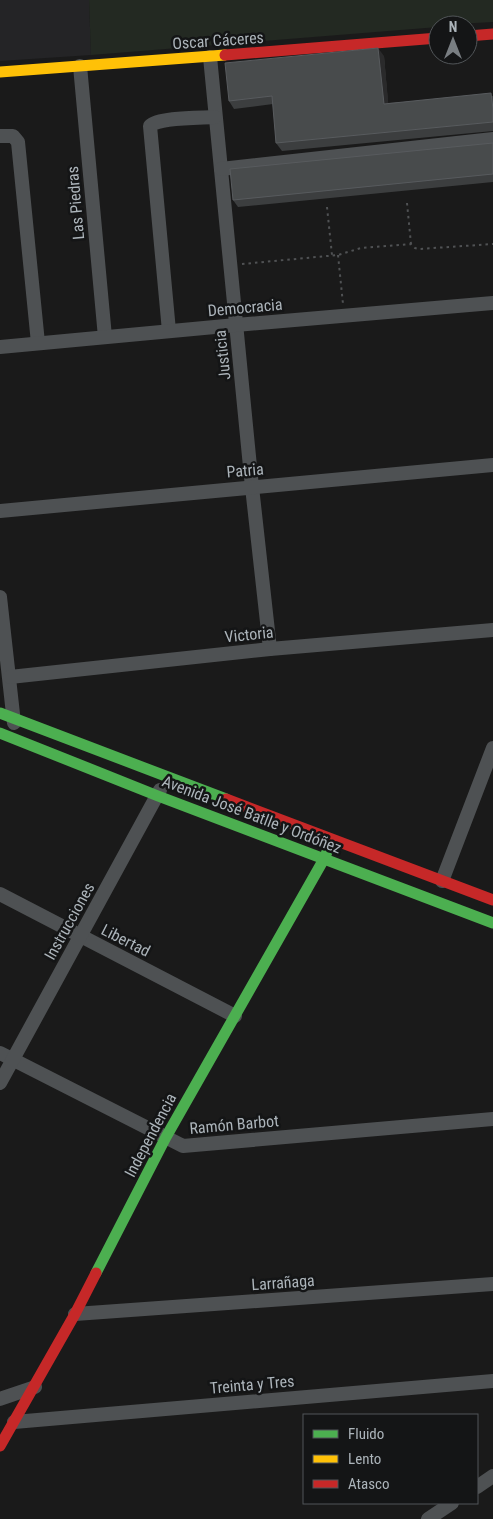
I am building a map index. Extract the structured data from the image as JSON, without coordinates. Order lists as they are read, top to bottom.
{
  "streets": {
    "street": [
      "Oscar Cáceres",
      "Las Piedras",
      "Democracia",
      "Justicia",
      "Patria",
      "Victoria",
      "Avenida José Batlle y Ordóñez",
      "Instrucciones",
      "Libertad",
      "Ramón Barbot",
      "Independencia",
      "Larrañaga",
      "Treinta y Tres"
    ]
  },
  "crossings": [
    ["Oscar Cáceres", "Las Piedras"],
    ["Oscar Cáceres", "Justicia"],
    ["Las Piedras", "Democracia"],
    ["Democracia", "Justicia"],
    ["Justicia", "Patria"],
    ["Justicia", "Victoria"],
    ["Avenida José Batlle y Ordóñez", "Instrucciones"],
    ["Avenida José Batlle y Ordóñez", "Independencia"],
    ["Instrucciones", "Libertad"],
    ["Instrucciones", "Ramón Barbot"],
    ["Libertad", "Independencia"],
    ["Ramón Barbot", "Independencia"],
    ["Independencia", "Larrañaga"],
    ["Independencia", "Treinta y Tres"]
  ],
  "legend": ["Fluido", "Lento", "Atasco"],
  "north": "top"
}
